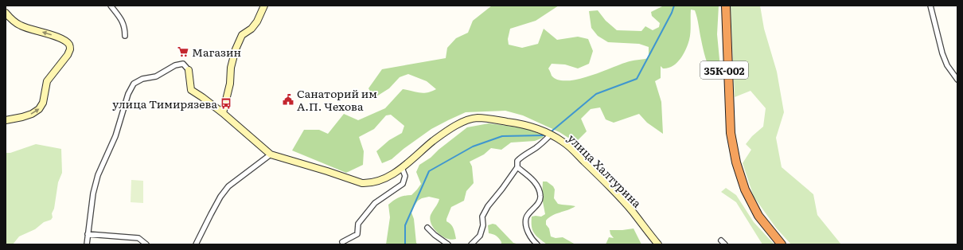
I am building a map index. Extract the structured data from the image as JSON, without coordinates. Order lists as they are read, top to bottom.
{
  "streets": {
    "highway": ["35К-002"],
    "street": ["улица Халтурина"]
  },
  "places": {
    "supermarket": ["Магазин"],
    "public building": ["Санаторий им А.П. Чехова"],
    "bus stop": ["улица Тимирязева"]
  }
}
